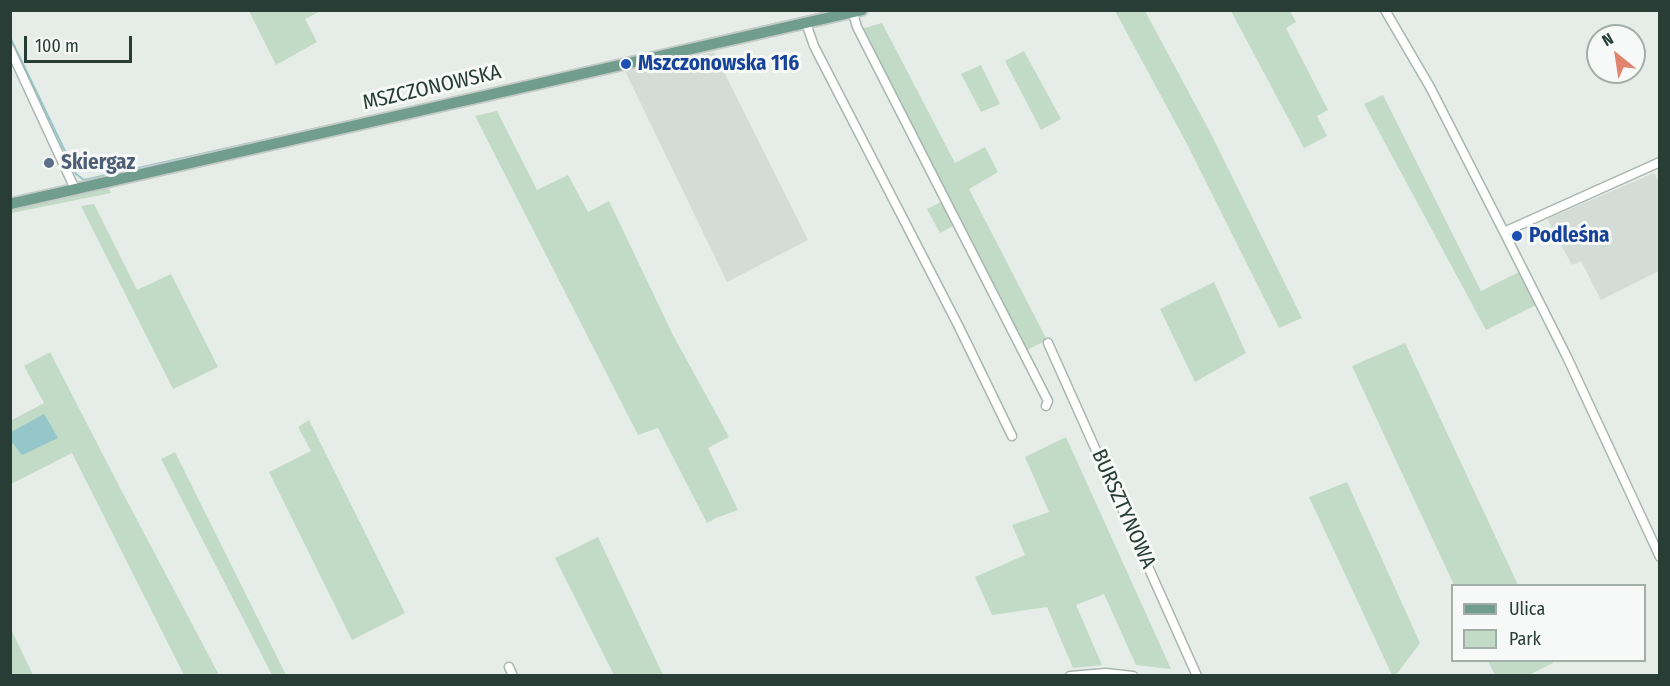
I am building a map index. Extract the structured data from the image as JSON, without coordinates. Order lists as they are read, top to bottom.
{
  "streets": {
    "main road": ["MSZCZONOWSKA"],
    "street": ["BURSZTYNOWA"]
  },
  "places": ["Mszczonowska 116", "Skiergaz", "Podleśna"],
  "legend": ["Ulica", "Park"],
  "scale_bar": "100 m",
  "north": "top left"
}
